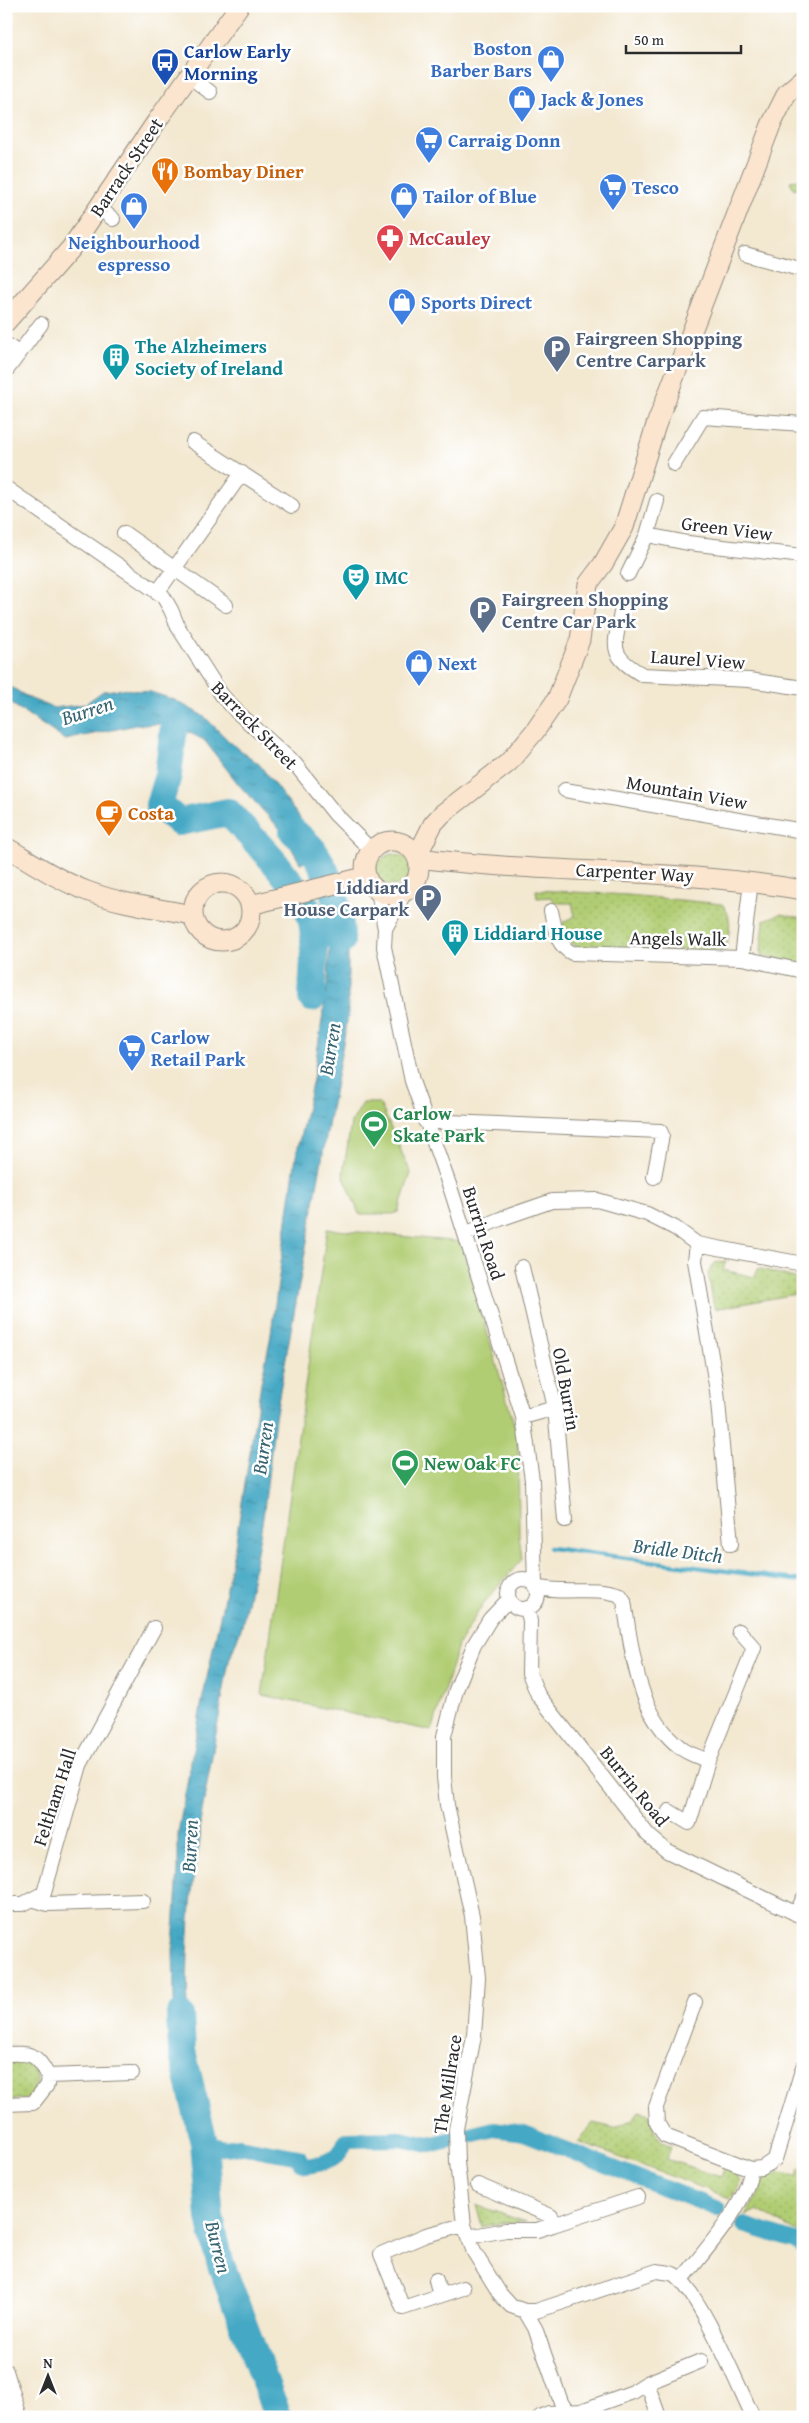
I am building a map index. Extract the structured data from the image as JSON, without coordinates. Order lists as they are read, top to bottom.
{
  "streets": {
    "street": [
      "Barrack Street",
      "Green View",
      "Laurel View",
      "Mountain View",
      "Carpenter Way",
      "Angels Walk",
      "Burrin Road",
      "Old Burrin",
      "Feltham Hall",
      "The Millrace"
    ]
  },
  "crossings": [
    ["Barrack Street", "Carpenter Way"],
    ["Barrack Street", "Burrin Road"],
    ["Carpenter Way", "Angels Walk"],
    ["Carpenter Way", "Burrin Road"],
    ["Burrin Road", "The Millrace"]
  ],
  "water": ["Burren", "Bridle Ditch"],
  "places": {
    "shop": [
      "Boston Barber Bars",
      "Jack & Jones",
      "Tailor of Blue",
      "Neighbourhood espresso",
      "Sports Direct",
      "Next"
    ],
    "bus stop": ["Carlow Early Morning"],
    "supermarket": ["Carraig Donn", "Tesco", "Carlow Retail Park"],
    "restaurant": ["Bombay Diner"],
    "pharmacy": ["McCauley"],
    "parking": ["Fairgreen Shopping Centre Carpark", "Fairgreen Shopping Centre Car Park", "Liddiard House Carpark"],
    "building": ["The Alzheimers Society of Ireland", "Liddiard House"],
    "theatre": ["IMC"],
    "cafe": ["Costa"],
    "sports": ["Carlow Skate Park", "New Oak FC"]
  },
  "scale_bar": "50 m",
  "north": "top"
}
